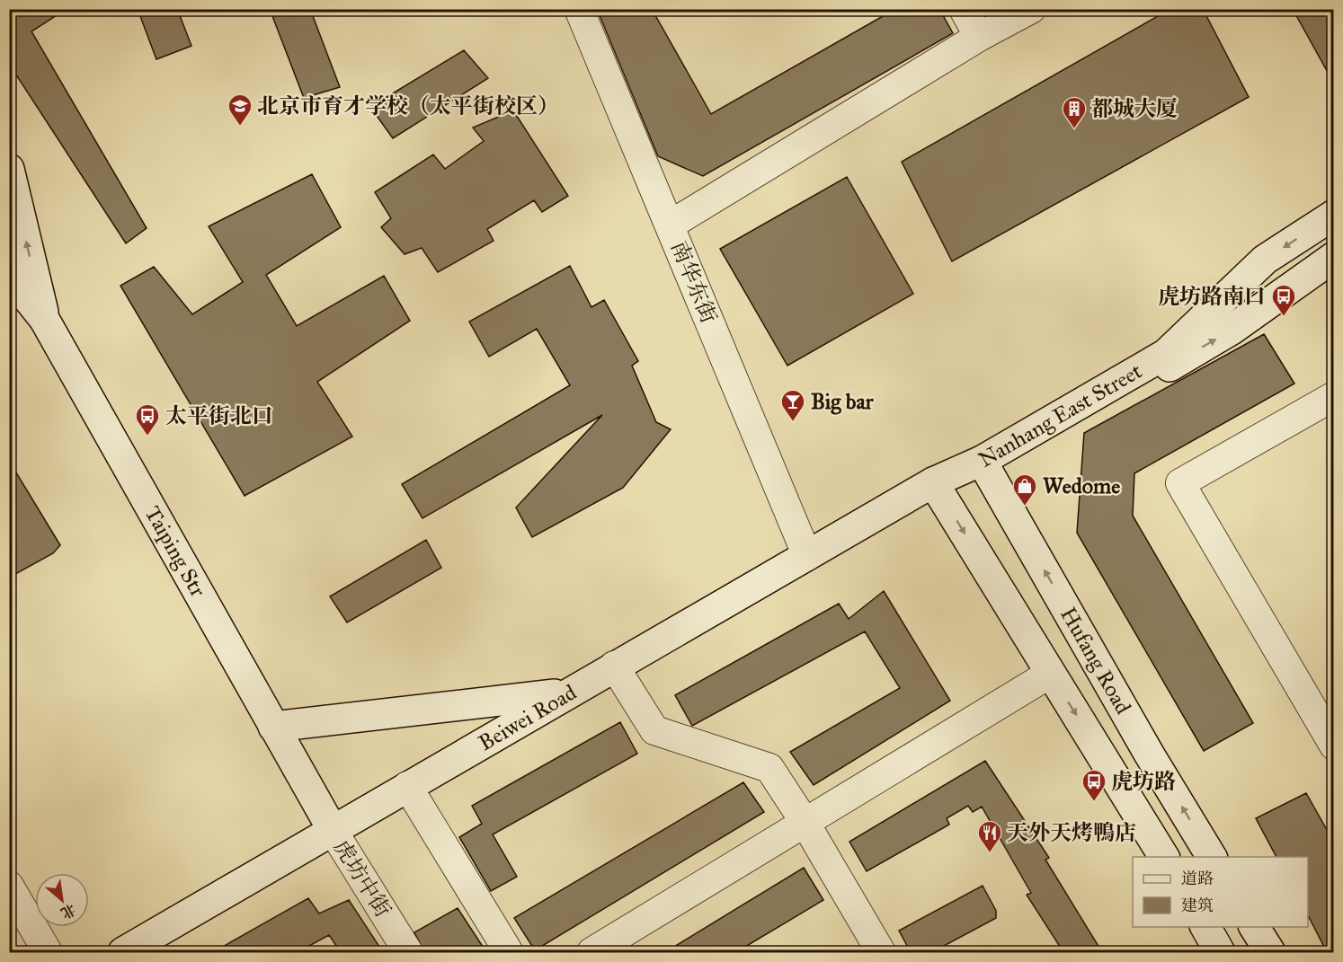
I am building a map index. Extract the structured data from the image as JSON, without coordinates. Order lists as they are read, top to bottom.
{
  "streets": {
    "main road": [
      "Nanhang East Street",
      "Taiping Str",
      "Hufang Road",
      "Beiwei Road"
    ],
    "street": ["南华东街", "虎坊中街"]
  },
  "crossings": [
    ["南华东街", "Beiwei Road"],
    ["Nanhang East Street", "Hufang Road"],
    ["Nanhang East Street", "Beiwei Road"],
    ["Taiping Str", "Beiwei Road"],
    ["Taiping Str", "虎坊中街"],
    ["Hufang Road", "Beiwei Road"],
    ["Beiwei Road", "虎坊中街"]
  ],
  "places": {
    "school or university": ["北京市育才学校（太平街校区）"],
    "building": ["都城大厦"],
    "bus stop": ["虎坊路南口", "太平街北口", "虎坊路"],
    "bar": ["Big bar"],
    "shop": ["Wedome"],
    "restaurant": ["天外天烤鴨店"]
  },
  "legend": ["道路", "建筑"],
  "north": "bottom right"
}
